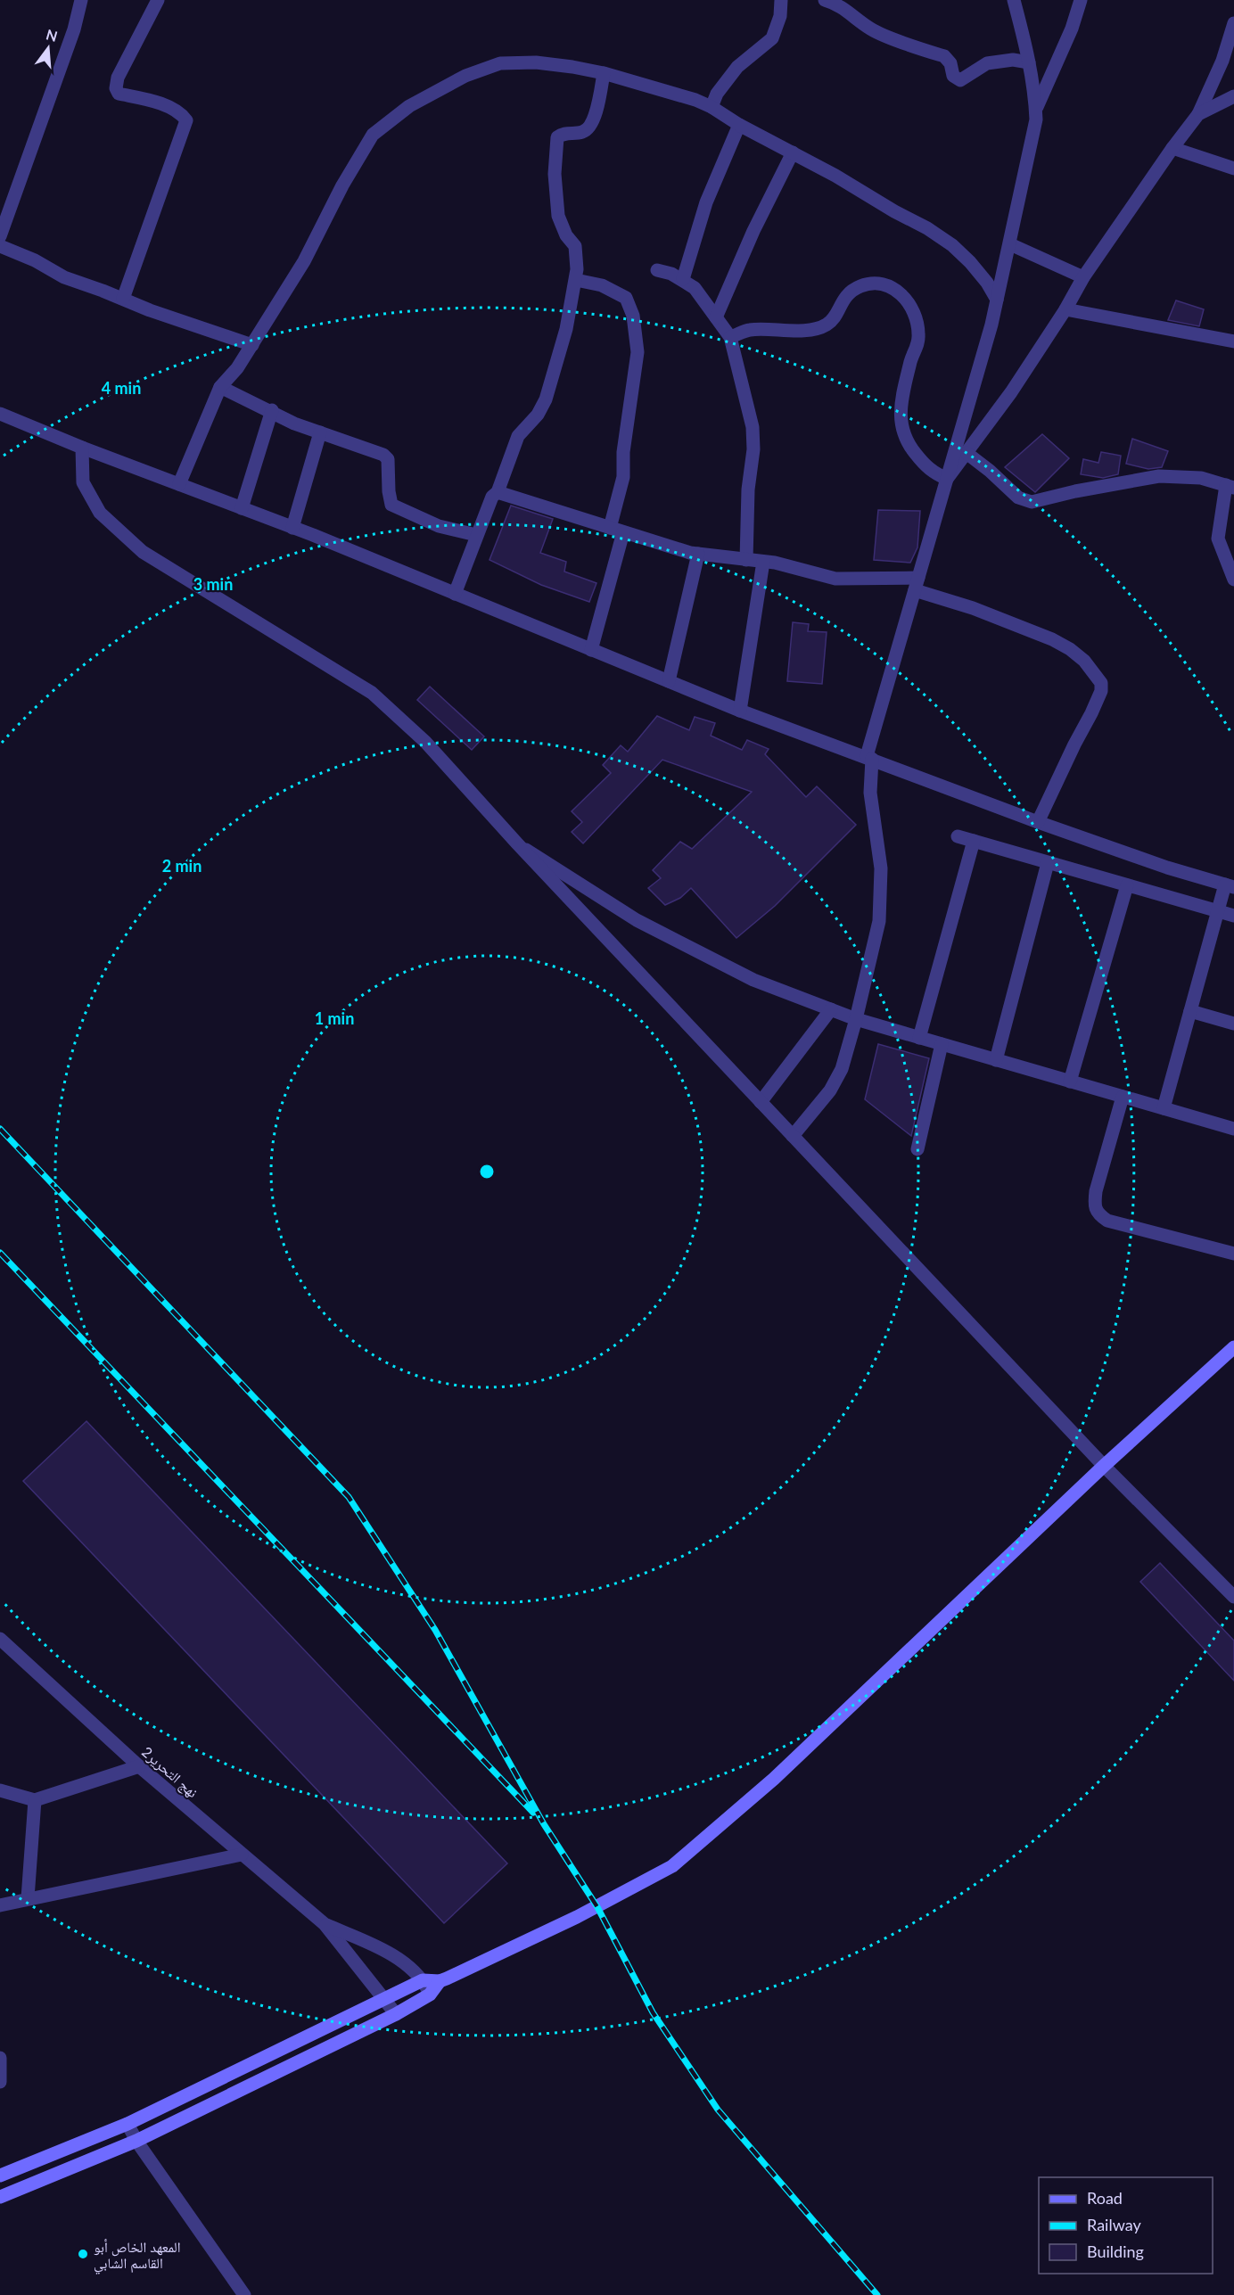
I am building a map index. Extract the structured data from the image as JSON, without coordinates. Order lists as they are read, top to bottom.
{
  "streets": {
    "street": ["نهج التحرير2"]
  },
  "places": ["المعهد الخاص أبو القاسم الشابي"],
  "legend": ["Road", "Railway", "Building"],
  "north": "top",
  "rings": [
    "4 min",
    "3 min",
    "2 min",
    "1 min"
  ]
}
